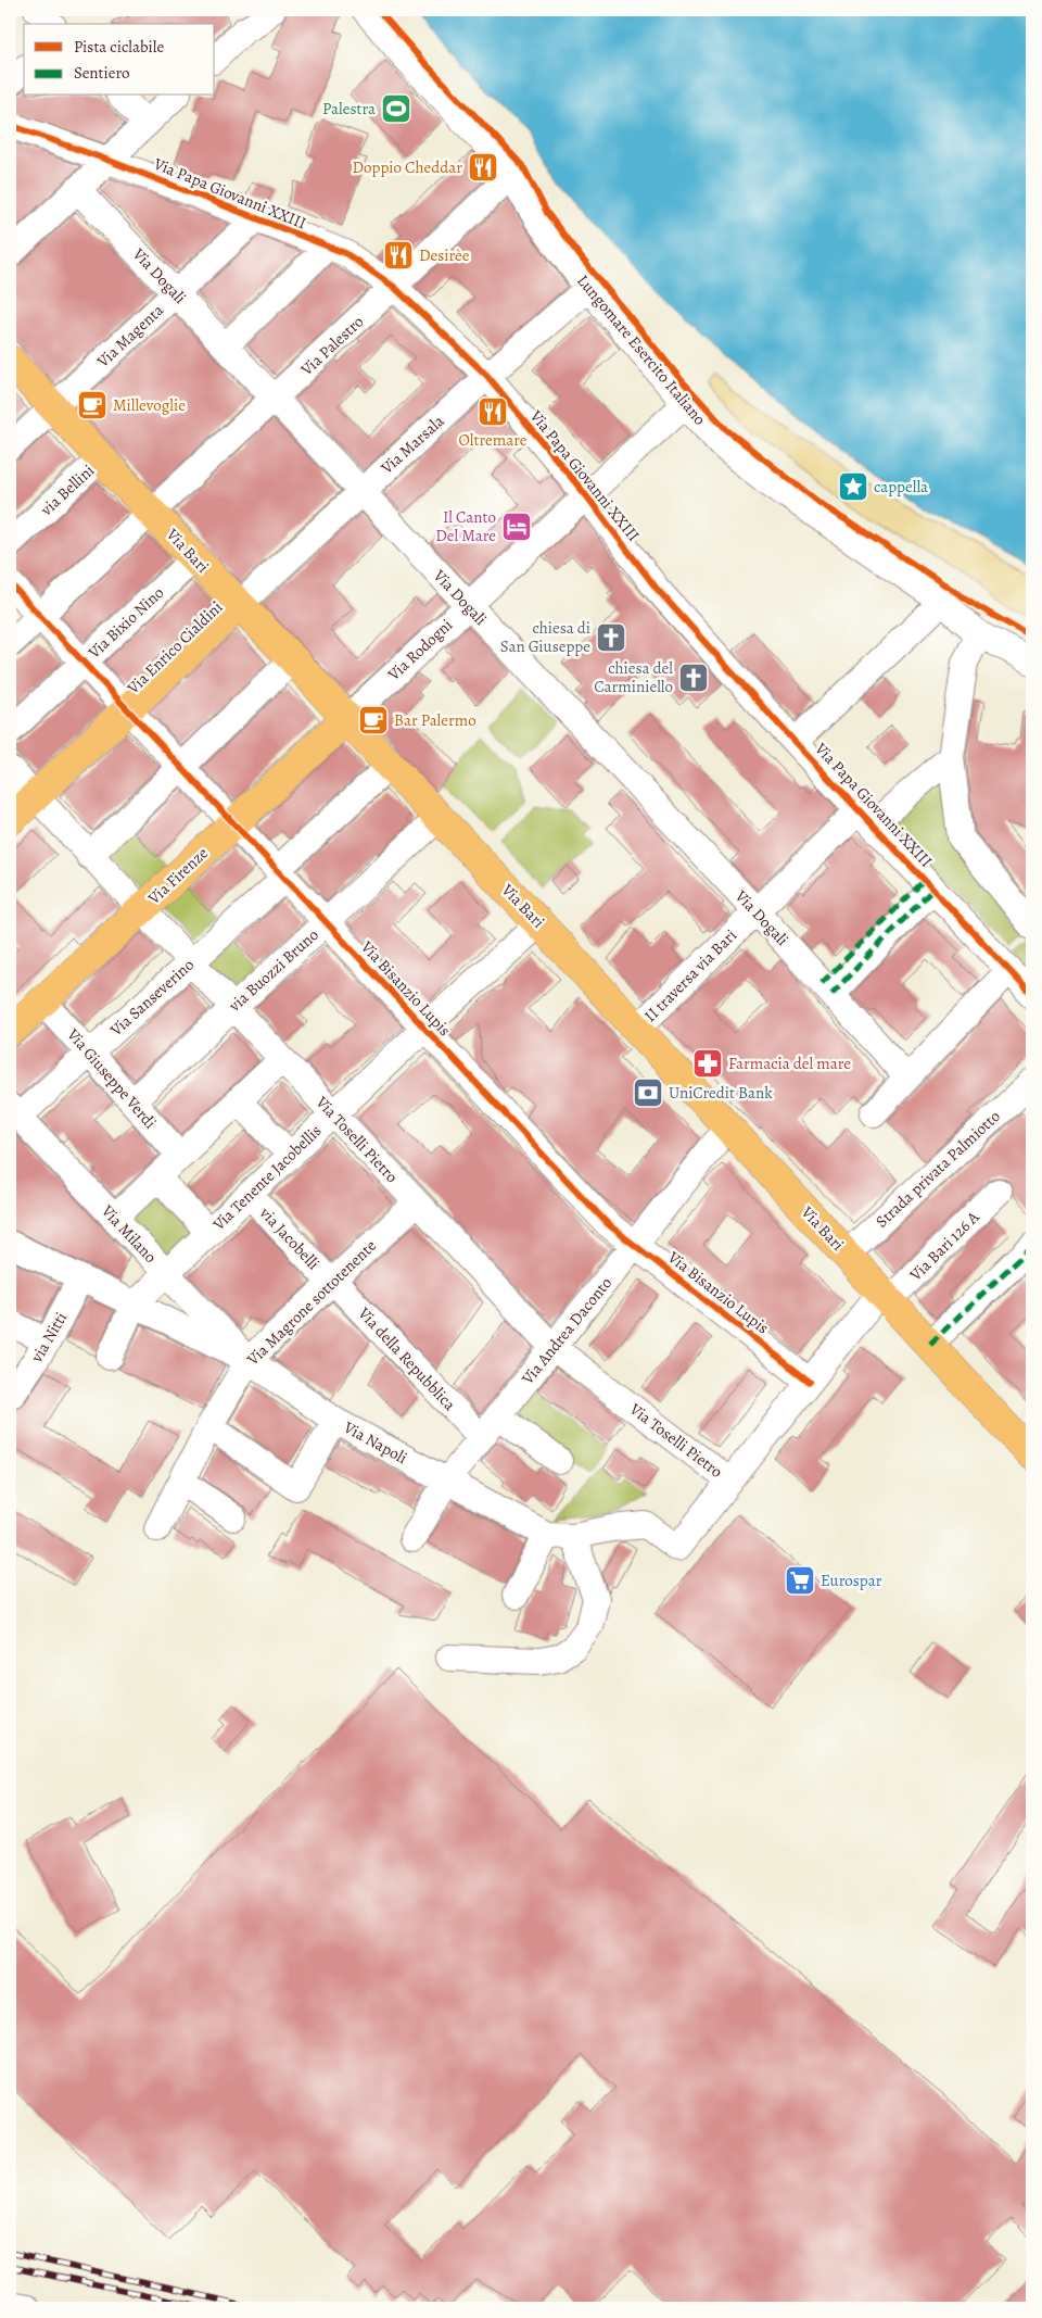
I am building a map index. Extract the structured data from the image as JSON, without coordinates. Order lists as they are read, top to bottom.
{
  "streets": {
    "main road": ["Via Bari", "Via Enrico Cialdini", "Via Firenze"],
    "street": [
      "Via Papa Giovanni XXIII",
      "Via Dogali",
      "Via Magenta",
      "Via Palestro",
      "Lungomare Esercito Italiano",
      "Via Marsala",
      "via Bellini",
      "Via Bixio Nino",
      "Via Rodogni",
      "via Buozzi Bruno",
      "II traversa via Bari",
      "Via Bisanzio Lupis",
      "Via Sanseverino",
      "Via Giuseppe Verdi",
      "Via Toselli Pietro",
      "Strada privata Palmiotto",
      "Via Tenente Jacobellis",
      "Via Milano",
      "via Jacobelli",
      "Via Bari 126 A",
      "Via Magrone sottotenente",
      "Via Andrea Daconto",
      "via Nitti",
      "Via della Repubblica",
      "Via Napoli"
    ]
  },
  "crossings": [
    ["Via Papa Giovanni XXIII", "Via Magenta"],
    ["Via Papa Giovanni XXIII", "Via Palestro"],
    ["Via Papa Giovanni XXIII", "Via Marsala"],
    ["Via Papa Giovanni XXIII", "Via Rodogni"],
    ["Via Papa Giovanni XXIII", "II traversa via Bari"],
    ["Via Dogali", "Via Magenta"],
    ["Via Dogali", "Via Palestro"],
    ["Via Dogali", "Via Marsala"],
    ["Via Dogali", "Via Rodogni"],
    ["Via Dogali", "II traversa via Bari"],
    ["Via Magenta", "Via Bari"],
    ["Via Palestro", "Lungomare Esercito Italiano"],
    ["Via Palestro", "Via Bari"],
    ["Via Palestro", "Via Bisanzio Lupis"],
    ["Lungomare Esercito Italiano", "Via Marsala"],
    ["Lungomare Esercito Italiano", "Via Rodogni"],
    ["Via Marsala", "Via Bari"],
    ["Via Marsala", "Via Enrico Cialdini"],
    ["via Bellini", "Via Bari"],
    ["Via Bari", "Via Bixio Nino"],
    ["Via Bari", "Via Enrico Cialdini"],
    ["Via Bari", "Via Rodogni"],
    ["Via Bari", "Via Firenze"],
    ["Via Bari", "via Buozzi Bruno"],
    ["Via Bari", "II traversa via Bari"],
    ["Via Bari", "Via Sanseverino"],
    ["Via Bari", "Strada privata Palmiotto"],
    ["Via Bari", "Via Tenente Jacobellis"],
    ["Via Bari", "Via Bari 126 A"],
    ["Via Bari", "Via Andrea Daconto"],
    ["Via Bixio Nino", "Via Bisanzio Lupis"],
    ["Via Enrico Cialdini", "Via Bisanzio Lupis"],
    ["Via Enrico Cialdini", "Via Toselli Pietro"],
    ["Via Rodogni", "Via Firenze"],
    ["Via Firenze", "Via Bisanzio Lupis"],
    ["Via Firenze", "Via Giuseppe Verdi"],
    ["Via Firenze", "Via Toselli Pietro"],
    ["via Buozzi Bruno", "Via Bisanzio Lupis"],
    ["via Buozzi Bruno", "Via Giuseppe Verdi"],
    ["via Buozzi Bruno", "Via Toselli Pietro"],
    ["Via Bisanzio Lupis", "Via Sanseverino"],
    ["Via Bisanzio Lupis", "Via Tenente Jacobellis"],
    ["Via Bisanzio Lupis", "Via Bari 126 A"],
    ["Via Bisanzio Lupis", "Via Andrea Daconto"],
    ["Via Bisanzio Lupis", "Via Napoli"],
    ["Via Sanseverino", "Via Giuseppe Verdi"],
    ["Via Sanseverino", "Via Toselli Pietro"],
    ["Via Sanseverino", "Via Milano"],
    ["Via Toselli Pietro", "Via Tenente Jacobellis"],
    ["Via Toselli Pietro", "Via Magrone sottotenente"],
    ["Via Toselli Pietro", "Via Andrea Daconto"],
    ["Via Toselli Pietro", "Via Napoli"],
    ["Via Tenente Jacobellis", "Via Milano"],
    ["Via Tenente Jacobellis", "via Jacobelli"],
    ["Via Tenente Jacobellis", "Via Napoli"],
    ["Via Milano", "Via Magrone sottotenente"],
    ["Via Milano", "Via Napoli"],
    ["via Jacobelli", "Via Magrone sottotenente"],
    ["via Jacobelli", "Via della Repubblica"],
    ["Via Bari 126 A", "Via Napoli"],
    ["Via Magrone sottotenente", "Via della Repubblica"],
    ["Via Magrone sottotenente", "Via Napoli"],
    ["Via Andrea Daconto", "Via della Repubblica"],
    ["Via Andrea Daconto", "Via Napoli"],
    ["via Nitti", "Via Napoli"]
  ],
  "places": {
    "sports": ["Palestra"],
    "restaurant": ["Doppio Cheddar", "Desirèe", "Oltremare"],
    "cafe": ["Millevoglie", "Bar Palermo"],
    "place": ["cappella"],
    "hotel": ["Il Canto Del Mare"],
    "church": ["chiesa di San Giuseppe", "chiesa del Carminiello"],
    "pharmacy": ["Farmacia del mare"],
    "bank": ["UniCredit Bank"],
    "supermarket": ["Eurospar"]
  },
  "legend": ["Pista ciclabile", "Sentiero"]
}
